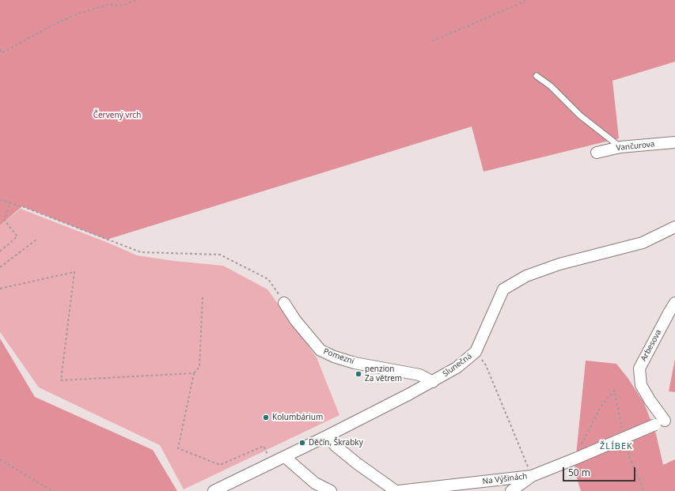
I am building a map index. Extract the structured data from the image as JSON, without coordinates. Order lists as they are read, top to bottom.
{
  "streets": {
    "street": [
      "Vančurova",
      "Arbesova",
      "Pomezní",
      "Slunečná",
      "Na Výšinách"
    ]
  },
  "crossings": [
    ["Arbesova", "Na Výšinách"],
    ["Pomezní", "Slunečná"]
  ],
  "districts": ["ŽLÍBEK"],
  "parks": ["Červený vrch"],
  "places": ["penzion Za větrem", "Kolumbárium", "Děčín, Škrabky"],
  "scale_bar": "50 m"
}
